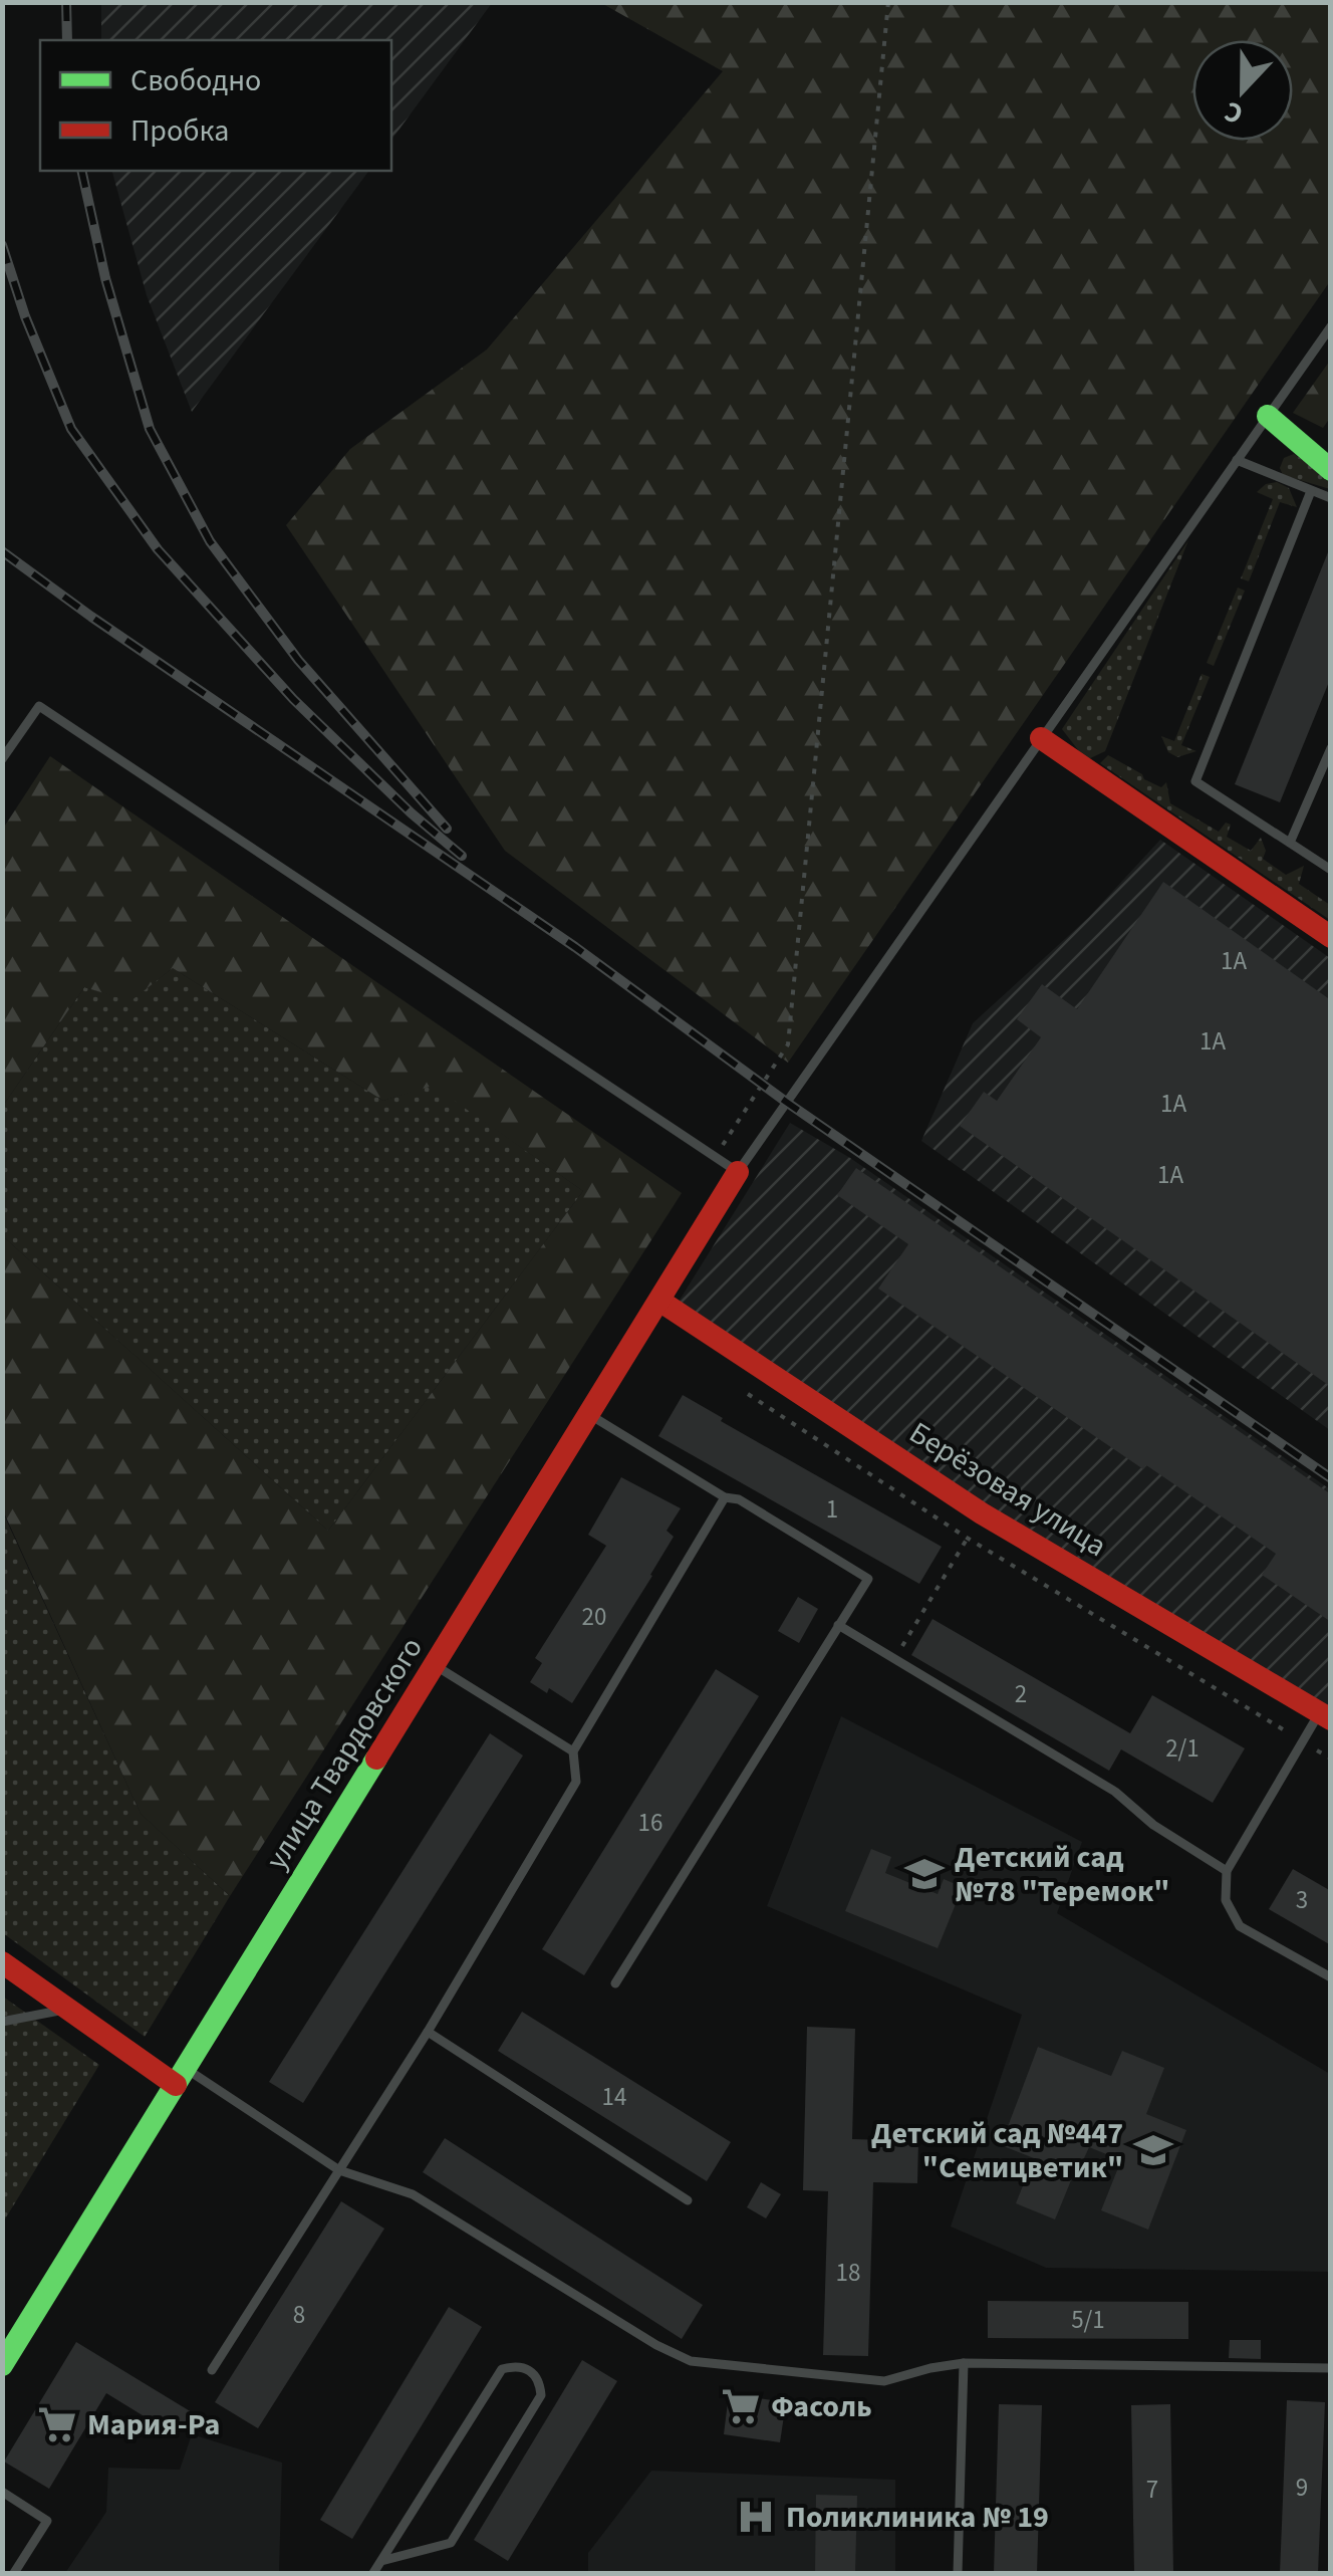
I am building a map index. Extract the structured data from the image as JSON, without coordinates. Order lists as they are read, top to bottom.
{
  "streets": {
    "street": ["Берёзовая улица", "улица Твардовского"]
  },
  "crossings": [
    ["Берёзовая улица", "улица Твардовского"]
  ],
  "places": {
    "school or university": ["Детский сад №78 \"Теремок\"", "Детский сад №447 \"Семицветик\""],
    "supermarket": ["Фасоль", "Мария-Ра"],
    "hospital": ["Поликлиника № 19"]
  },
  "house_numbers": [
    "1А",
    "1А",
    "1А",
    "1А",
    "1",
    "20",
    "2",
    "2/1",
    "16",
    "3",
    "14",
    "18",
    "8",
    "5/1",
    "9",
    "7"
  ],
  "legend": ["Свободно", "Пробка"],
  "north": "bottom"
}
